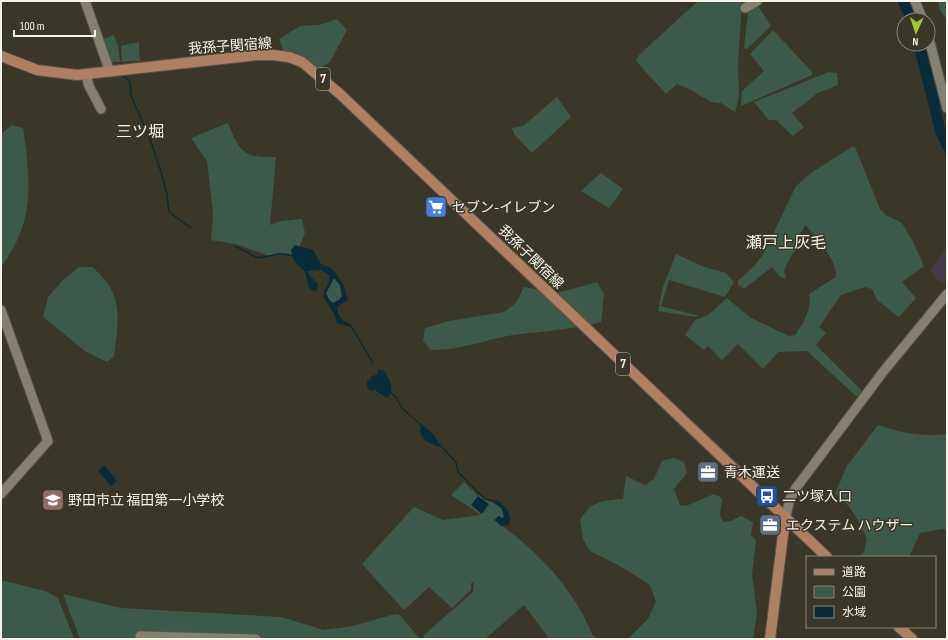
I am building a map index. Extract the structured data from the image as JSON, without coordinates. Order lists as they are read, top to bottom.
{
  "streets": {
    "main road": ["我孫子関宿線", "7"]
  },
  "districts": ["三ツ堀", "瀬戸上灰毛"],
  "places": {
    "supermarket": ["セブン-イレブン"],
    "office": ["青木運送", "エクステム ハウザー"],
    "bus stop": ["二ツ塚入口"],
    "school or university": ["野田市立 福田第一小学校"]
  },
  "legend": ["道路", "公園", "水域"],
  "scale_bar": "100 m",
  "north": "bottom"
}
